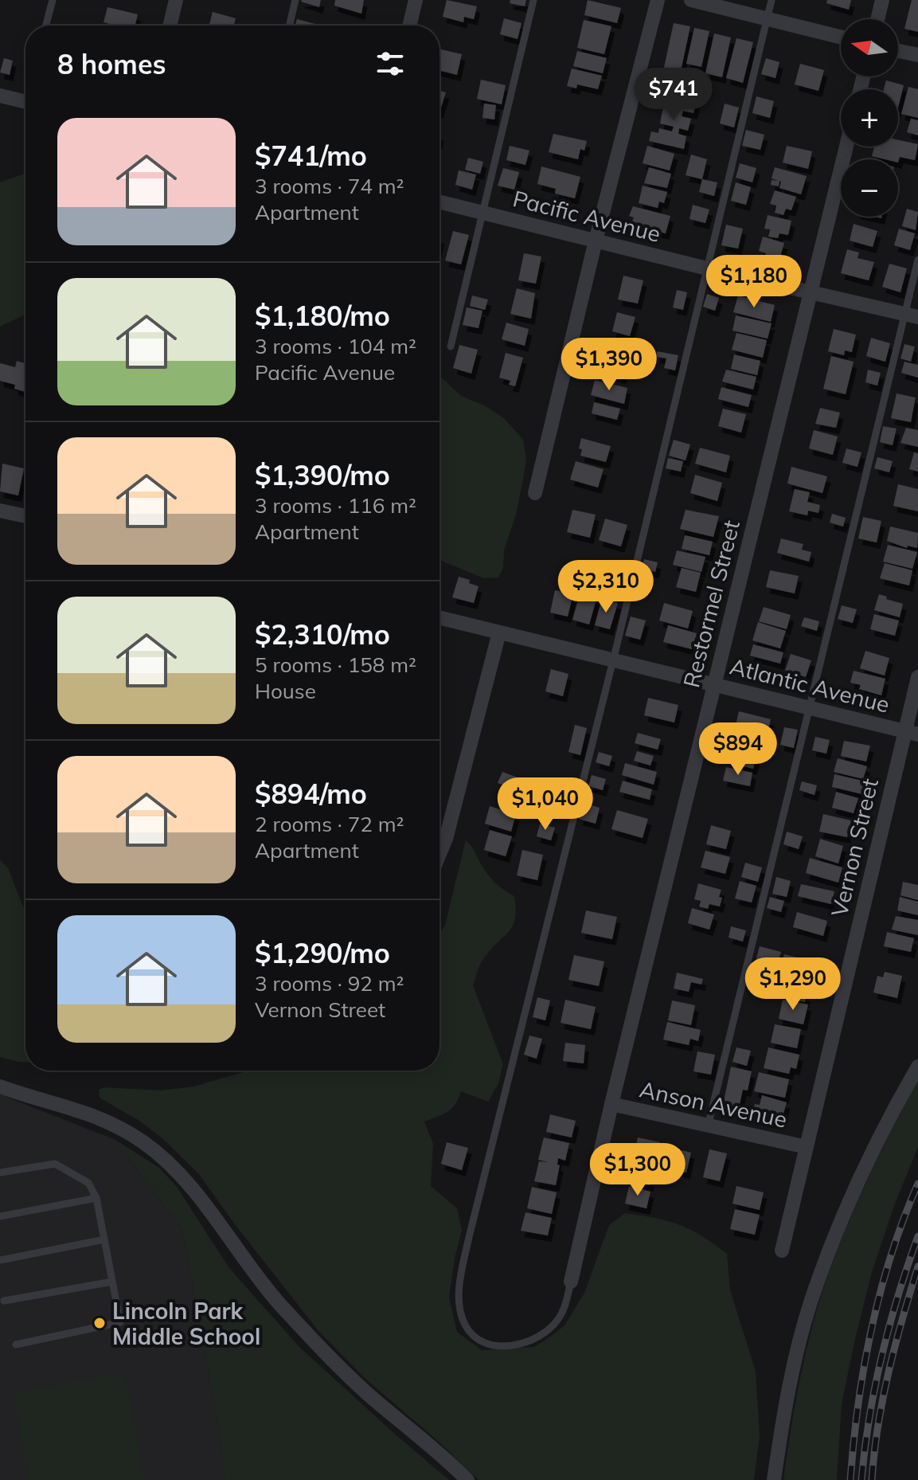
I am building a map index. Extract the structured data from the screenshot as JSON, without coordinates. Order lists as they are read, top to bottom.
{
  "streets": {
    "street": [
      "Pacific Avenue",
      "Restormel Street",
      "Atlantic Avenue",
      "Vernon Street",
      "Anson Avenue"
    ]
  },
  "crossings": [
    ["Pacific Avenue", "Restormel Street"],
    ["Restormel Street", "Atlantic Avenue"],
    ["Restormel Street", "Anson Avenue"],
    ["Atlantic Avenue", "Vernon Street"],
    ["Vernon Street", "Anson Avenue"]
  ],
  "places": ["Lincoln Park Middle School"],
  "north": "left",
  "page": {
    "map_buttons": ["+", "−"],
    "heading": "8 homes",
    "price": [
      "$741",
      "$1,180",
      "$1,390",
      "$2,310",
      "$894",
      "$1,040",
      "$1,290",
      "$1,300"
    ],
    "list": [
      {
        "name": "$741/mo",
        "note": "3 rooms · 74 m² · Apartment"
      },
      {
        "name": "$1,180/mo",
        "note": "3 rooms · 104 m² · Pacific Avenue"
      },
      {
        "name": "$1,390/mo",
        "note": "3 rooms · 116 m² · Apartment"
      },
      {
        "name": "$2,310/mo",
        "note": "5 rooms · 158 m² · House"
      },
      {
        "name": "$894/mo",
        "note": "2 rooms · 72 m² · Apartment"
      },
      {
        "name": "$1,290/mo",
        "note": "3 rooms · 92 m² · Vernon Street"
      }
    ]
  }
}
